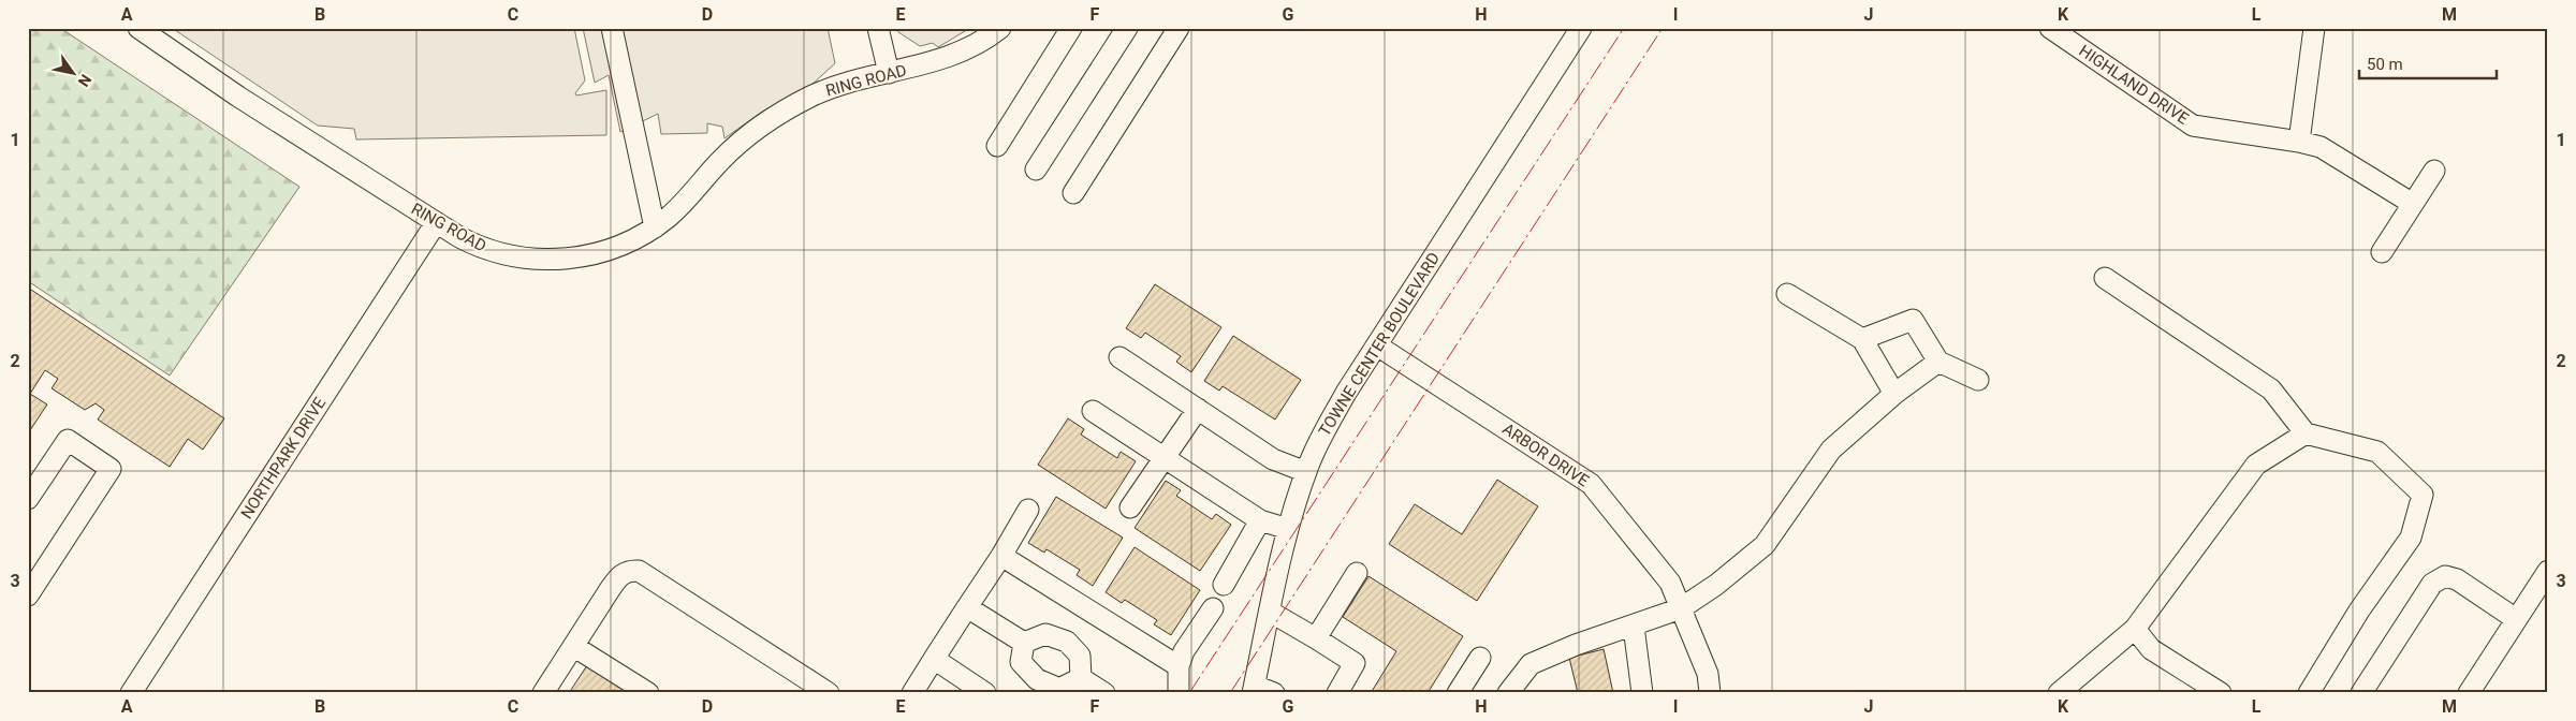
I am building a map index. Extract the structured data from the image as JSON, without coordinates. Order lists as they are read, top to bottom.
{
  "streets": {
    "street": [
      "RING ROAD",
      "HIGHLAND DRIVE",
      "TOWNE CENTER BOULEVARD",
      "ARBOR DRIVE",
      "NORTHPARK DRIVE"
    ]
  },
  "crossings": [
    ["RING ROAD", "NORTHPARK DRIVE"],
    ["TOWNE CENTER BOULEVARD", "ARBOR DRIVE"]
  ],
  "scale_bar": "50 m",
  "north": "bottom right",
  "grid": {
    "columns": [
      "A",
      "B",
      "C",
      "D",
      "E",
      "F",
      "G",
      "H",
      "I",
      "J",
      "K",
      "L",
      "M"
    ],
    "rows": ["1", "2", "3"]
  }
}
